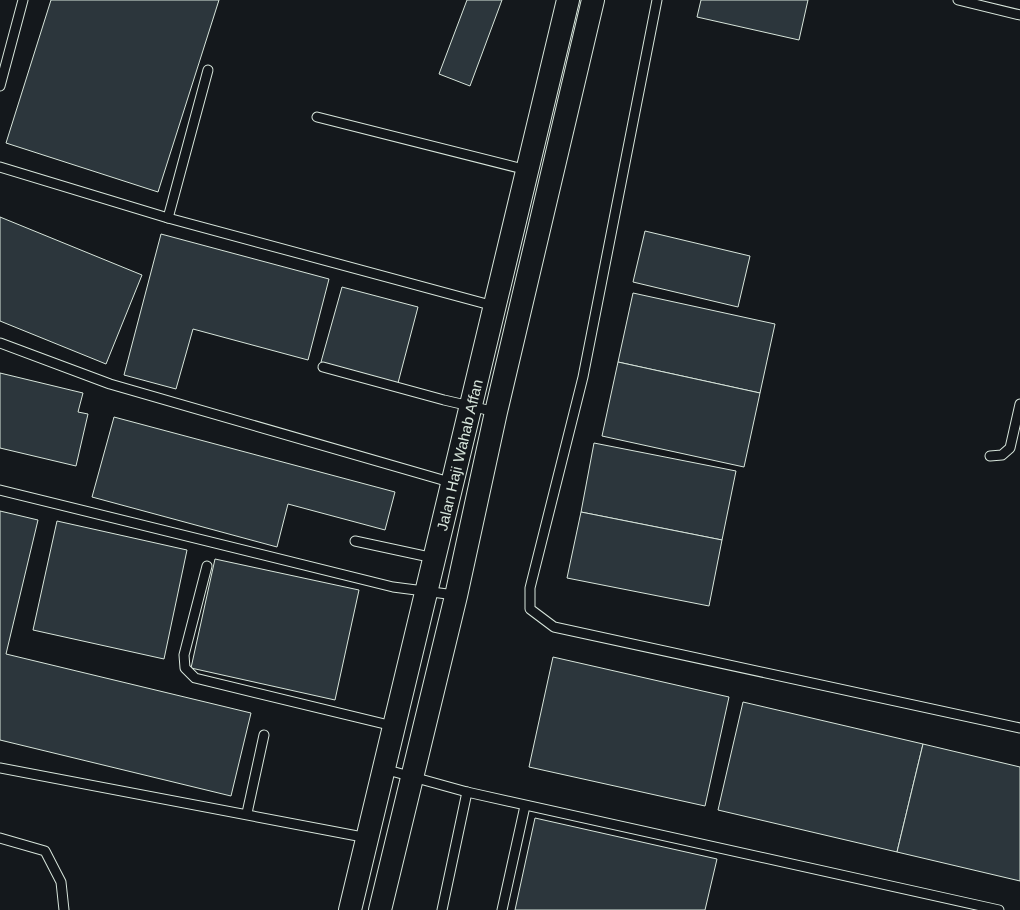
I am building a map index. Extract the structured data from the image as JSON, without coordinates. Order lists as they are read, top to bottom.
{
  "streets": {
    "street": ["Jalan Haji Wahab Affan"]
  }
}
